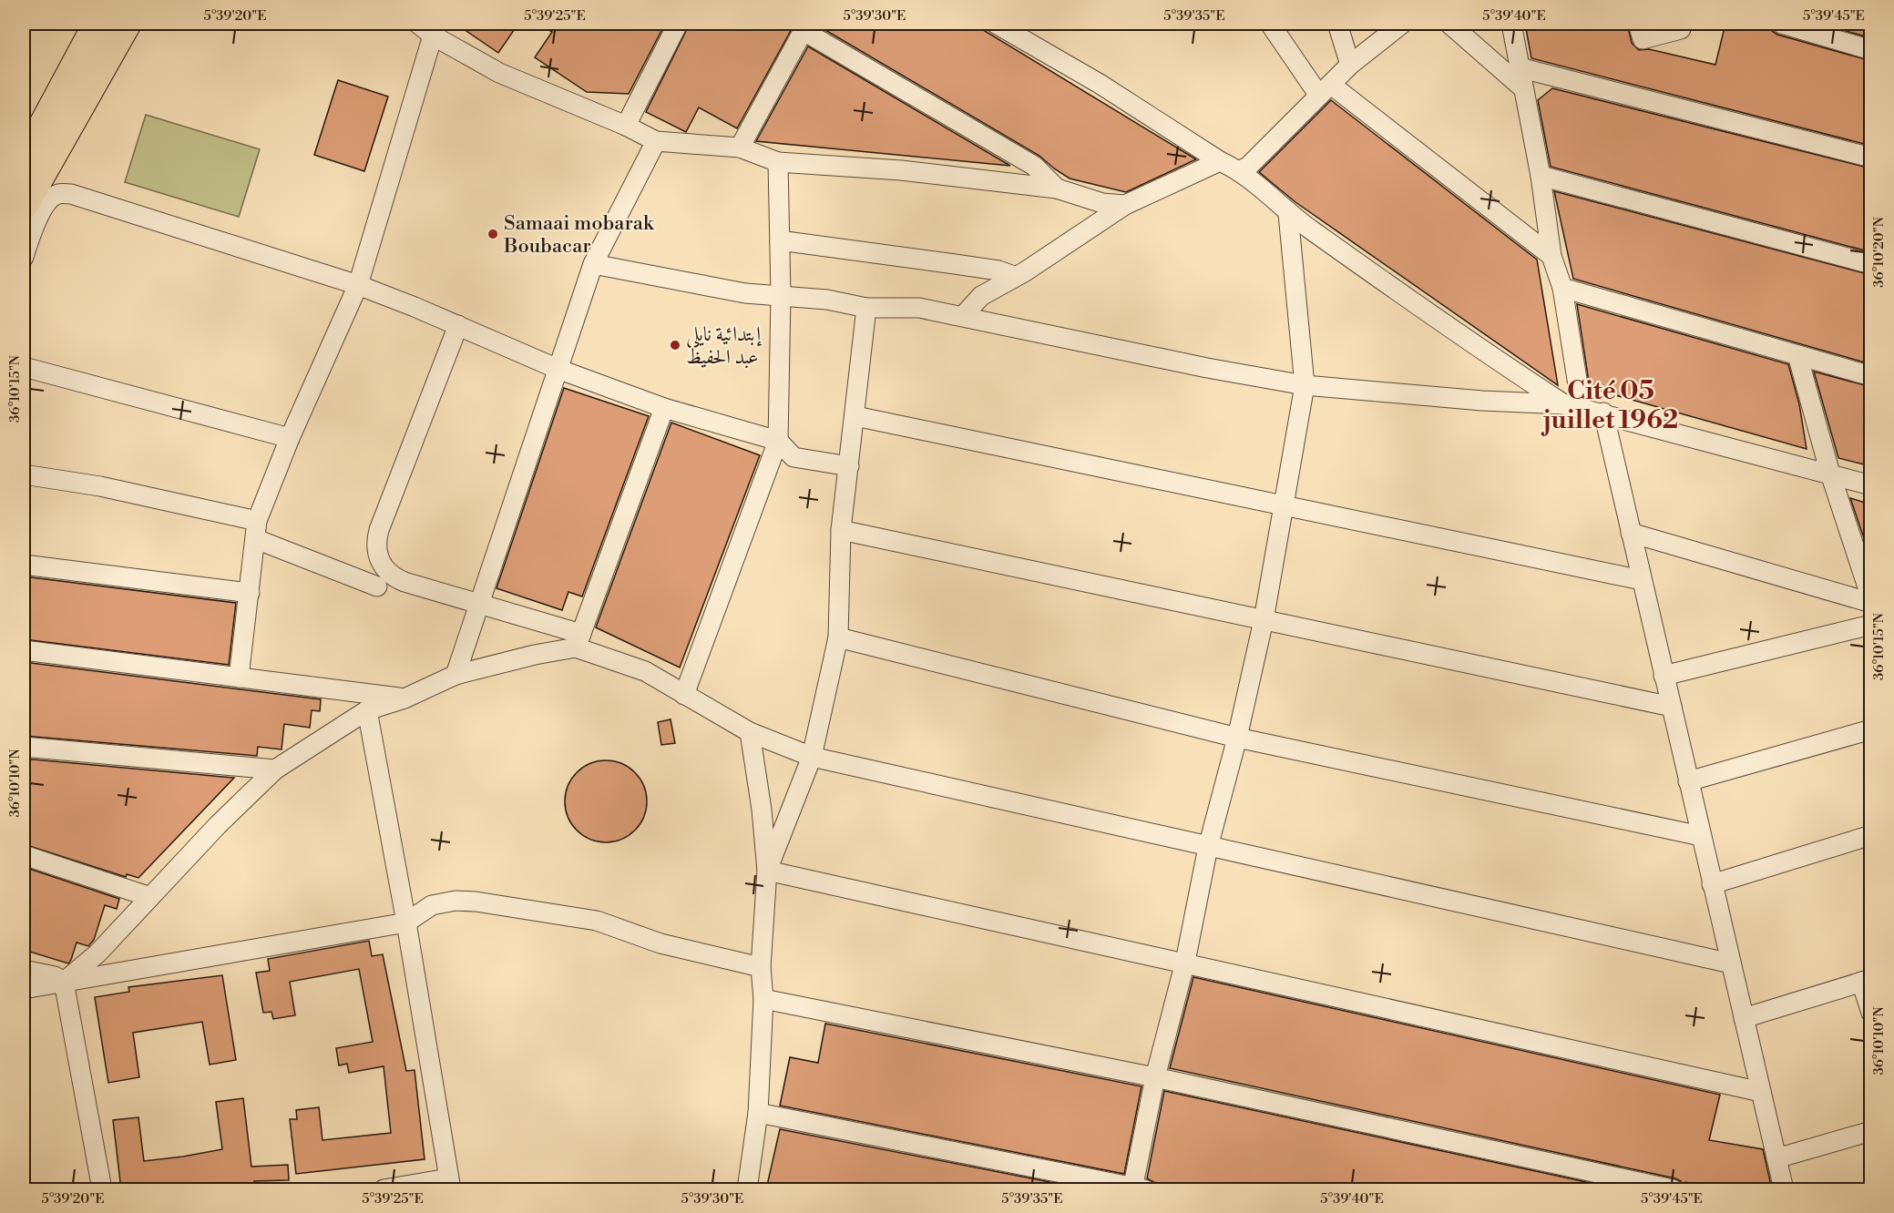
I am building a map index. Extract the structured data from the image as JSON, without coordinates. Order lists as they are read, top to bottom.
{
  "districts": ["Cité 05 juillet 1962"],
  "places": ["Samaai mobarak Boubacar", "إبتدائية نايلي عبد الحفيظ"],
  "coordinates": [
    "5°39'20\"E",
    "5°39'25\"E",
    "5°39'30\"E",
    "5°39'35\"E",
    "5°39'40\"E",
    "5°39'45\"E",
    "36°10'20\"N",
    "36°10'15\"N",
    "36°10'10\"N"
  ]
}
